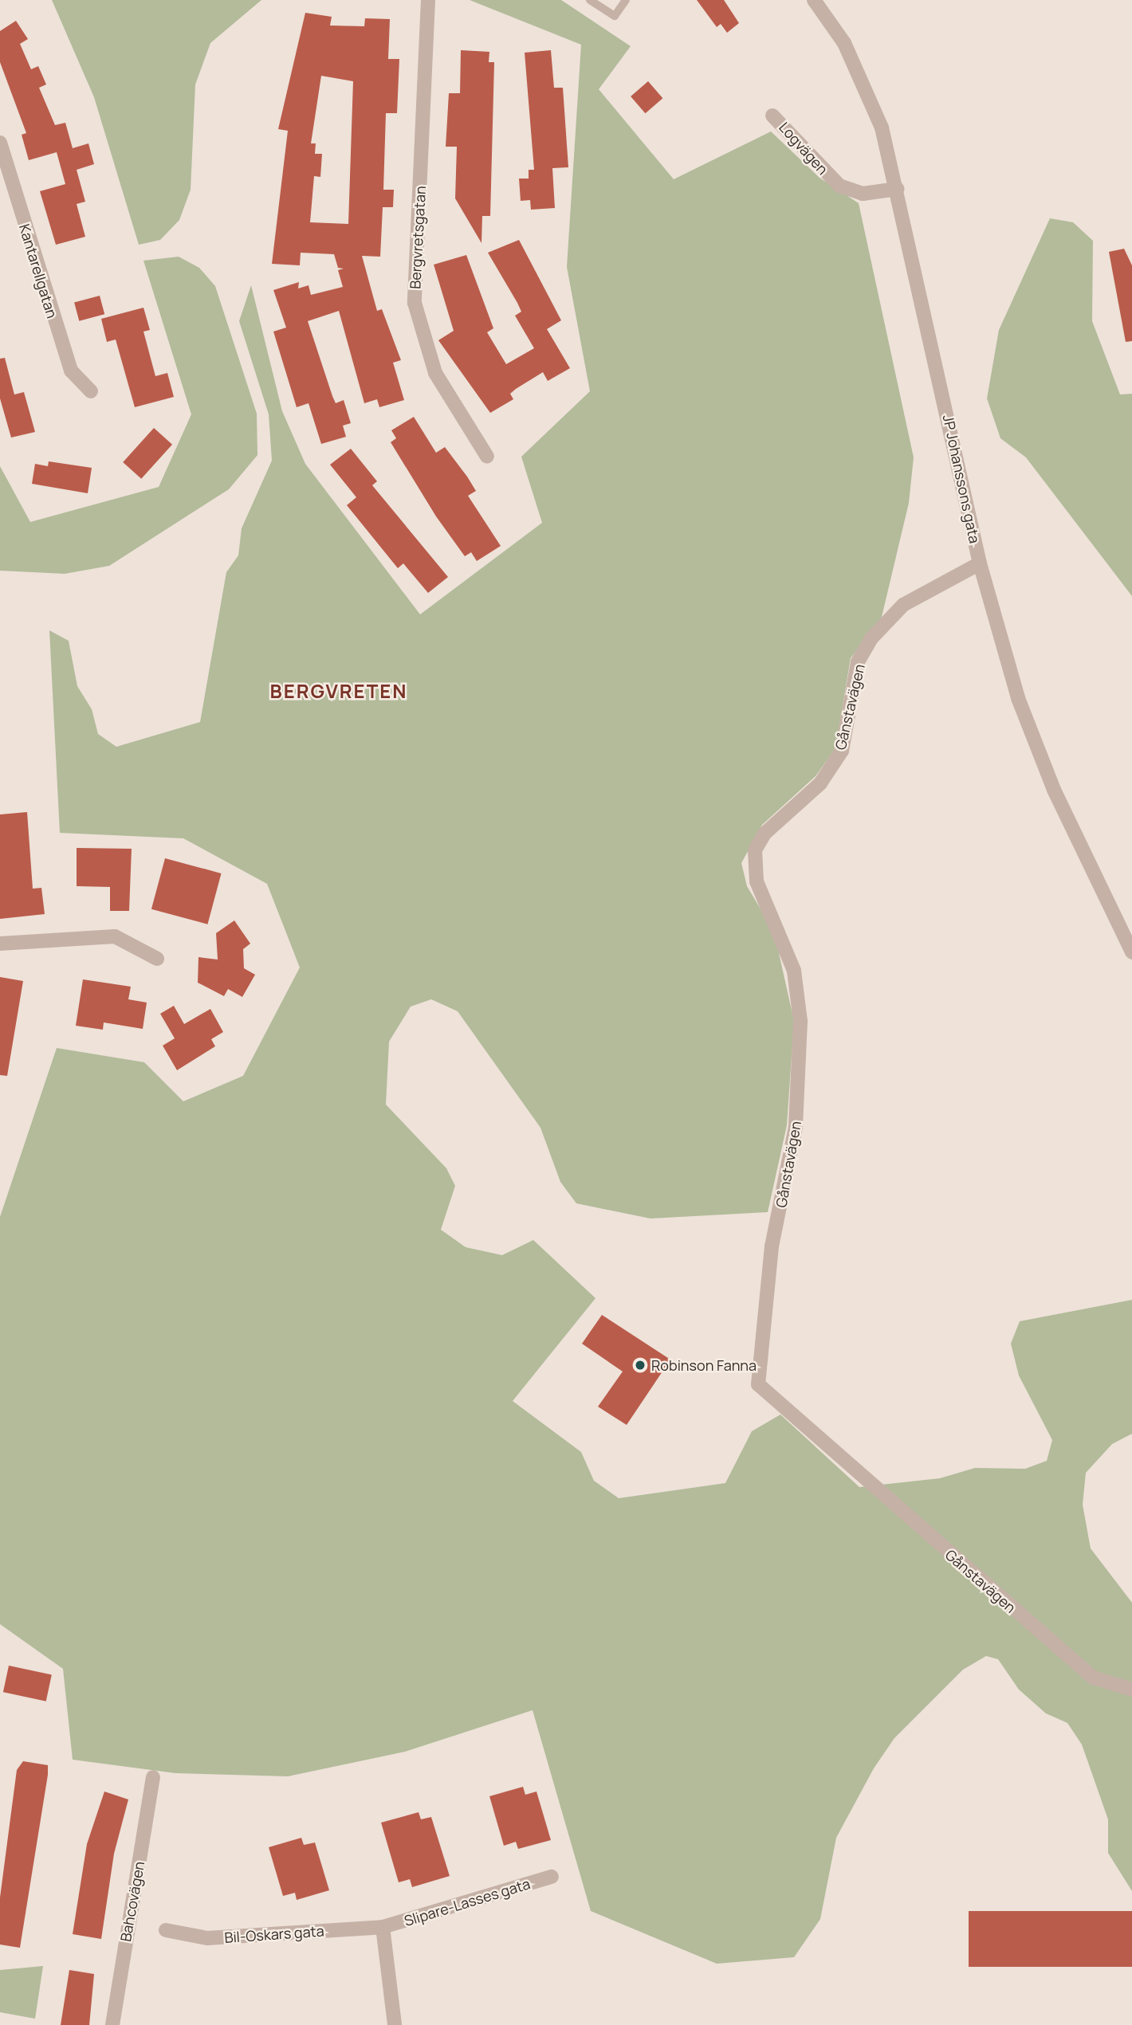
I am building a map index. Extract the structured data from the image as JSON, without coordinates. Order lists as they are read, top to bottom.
{
  "streets": {
    "street": [
      "Logvägen",
      "Bergvretsgatan",
      "Kantarellgatan",
      "JP Johanssons gata",
      "Gånstavägen",
      "Bahcovägen",
      "Slipare-Lasses gata",
      "Bil-Oskars gata"
    ]
  },
  "crossings": [
    ["Logvägen", "JP Johanssons gata"],
    ["JP Johanssons gata", "Gånstavägen"],
    ["Slipare-Lasses gata", "Bil-Oskars gata"]
  ],
  "districts": ["BERGVRETEN"],
  "places": ["Robinson Fanna"]
}
